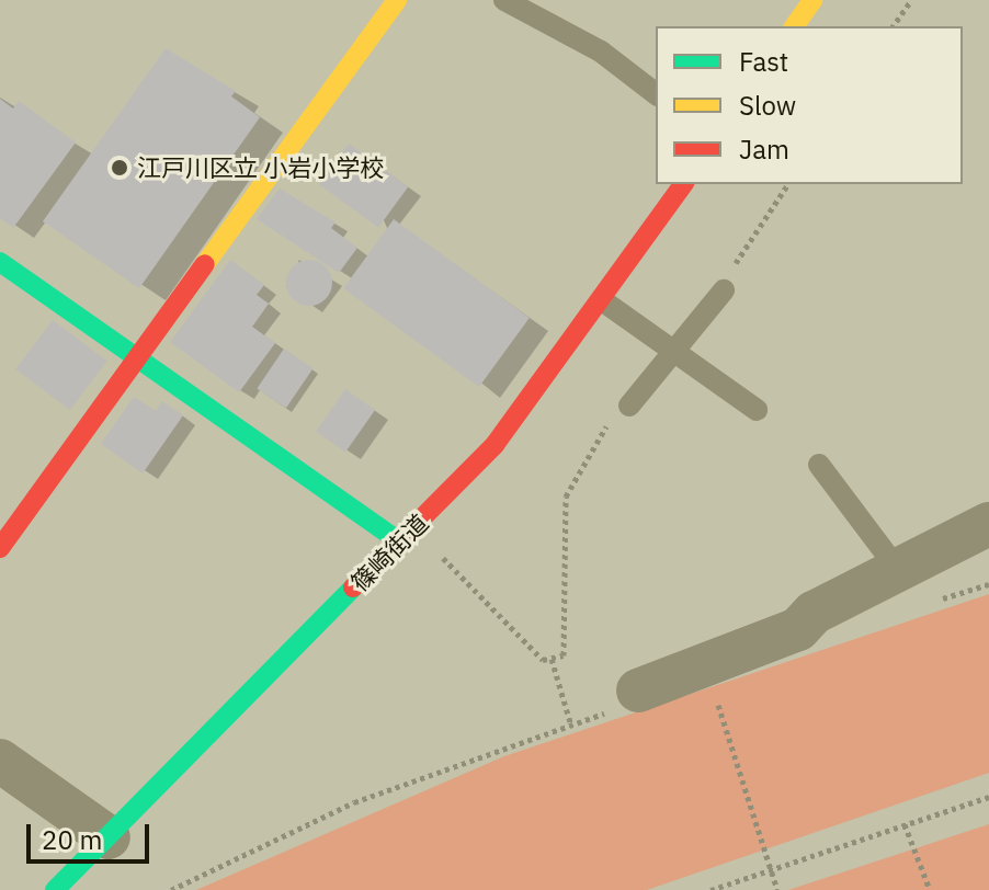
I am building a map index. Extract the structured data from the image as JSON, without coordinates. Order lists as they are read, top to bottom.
{
  "streets": {
    "street": ["篠崎街道"]
  },
  "places": ["江戸川区立 小岩小学校"],
  "legend": ["Fast", "Slow", "Jam"],
  "scale_bar": "20 m"
}
